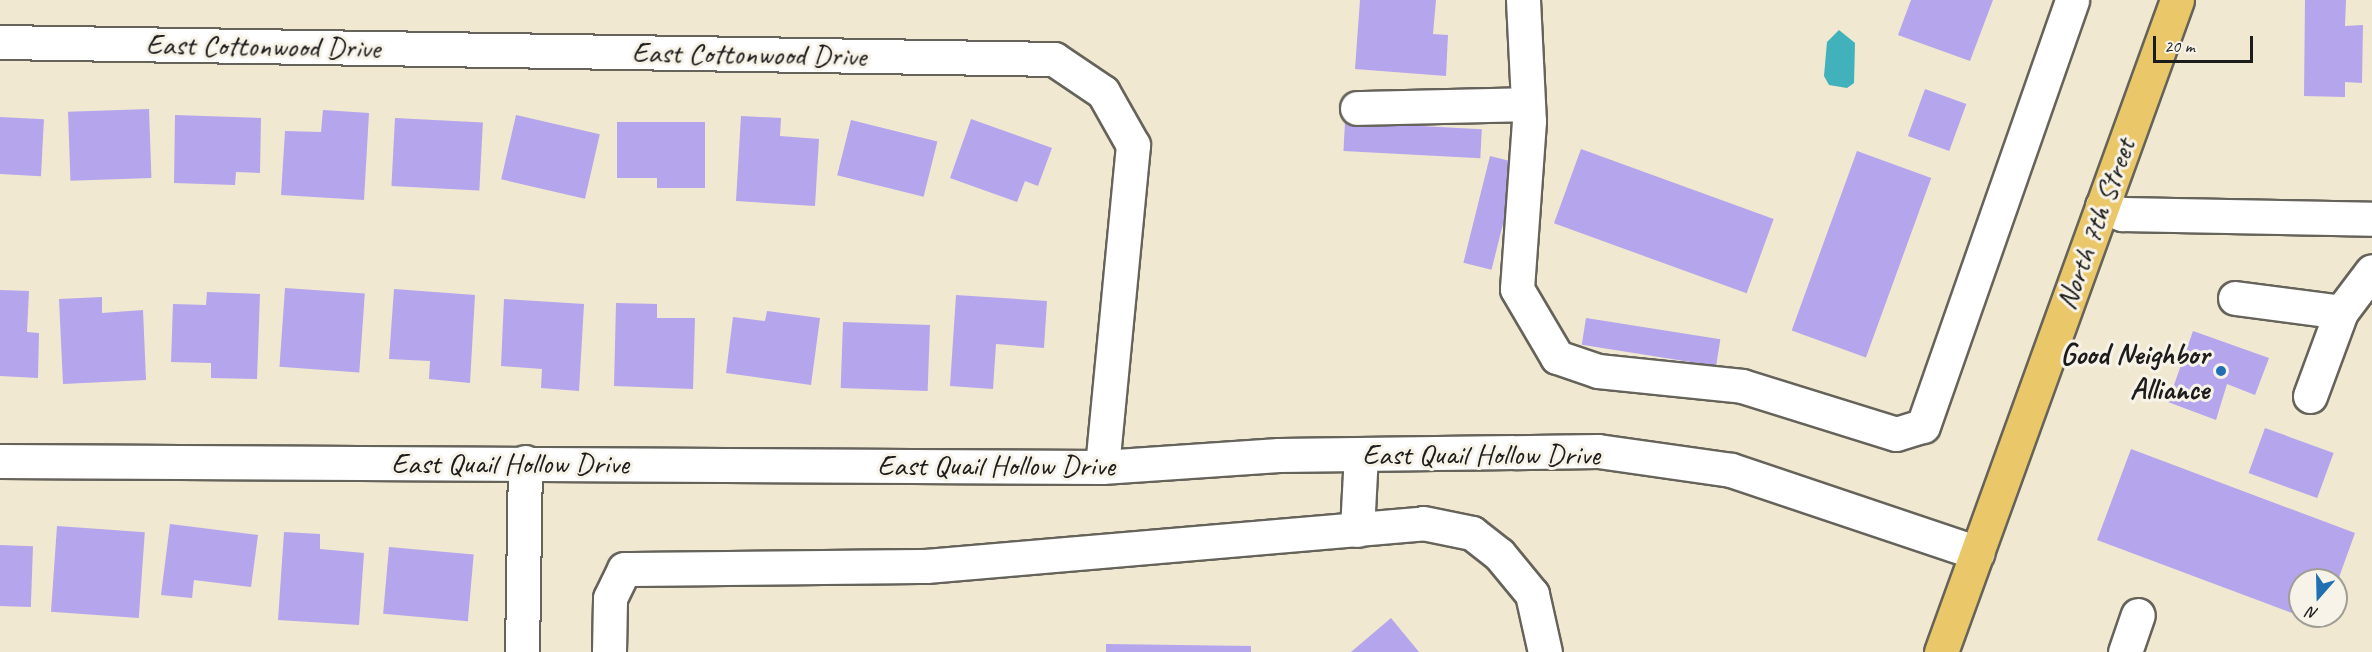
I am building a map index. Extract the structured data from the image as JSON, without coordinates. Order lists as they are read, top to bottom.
{
  "streets": {
    "main road": ["North 7th Street"],
    "street": ["East Cottonwood Drive", "East Quail Hollow Drive"]
  },
  "crossings": [
    ["East Cottonwood Drive", "East Quail Hollow Drive"],
    ["North 7th Street", "East Quail Hollow Drive"]
  ],
  "places": ["Good Neighbor Alliance"],
  "scale_bar": "20 m",
  "north": "bottom"
}
